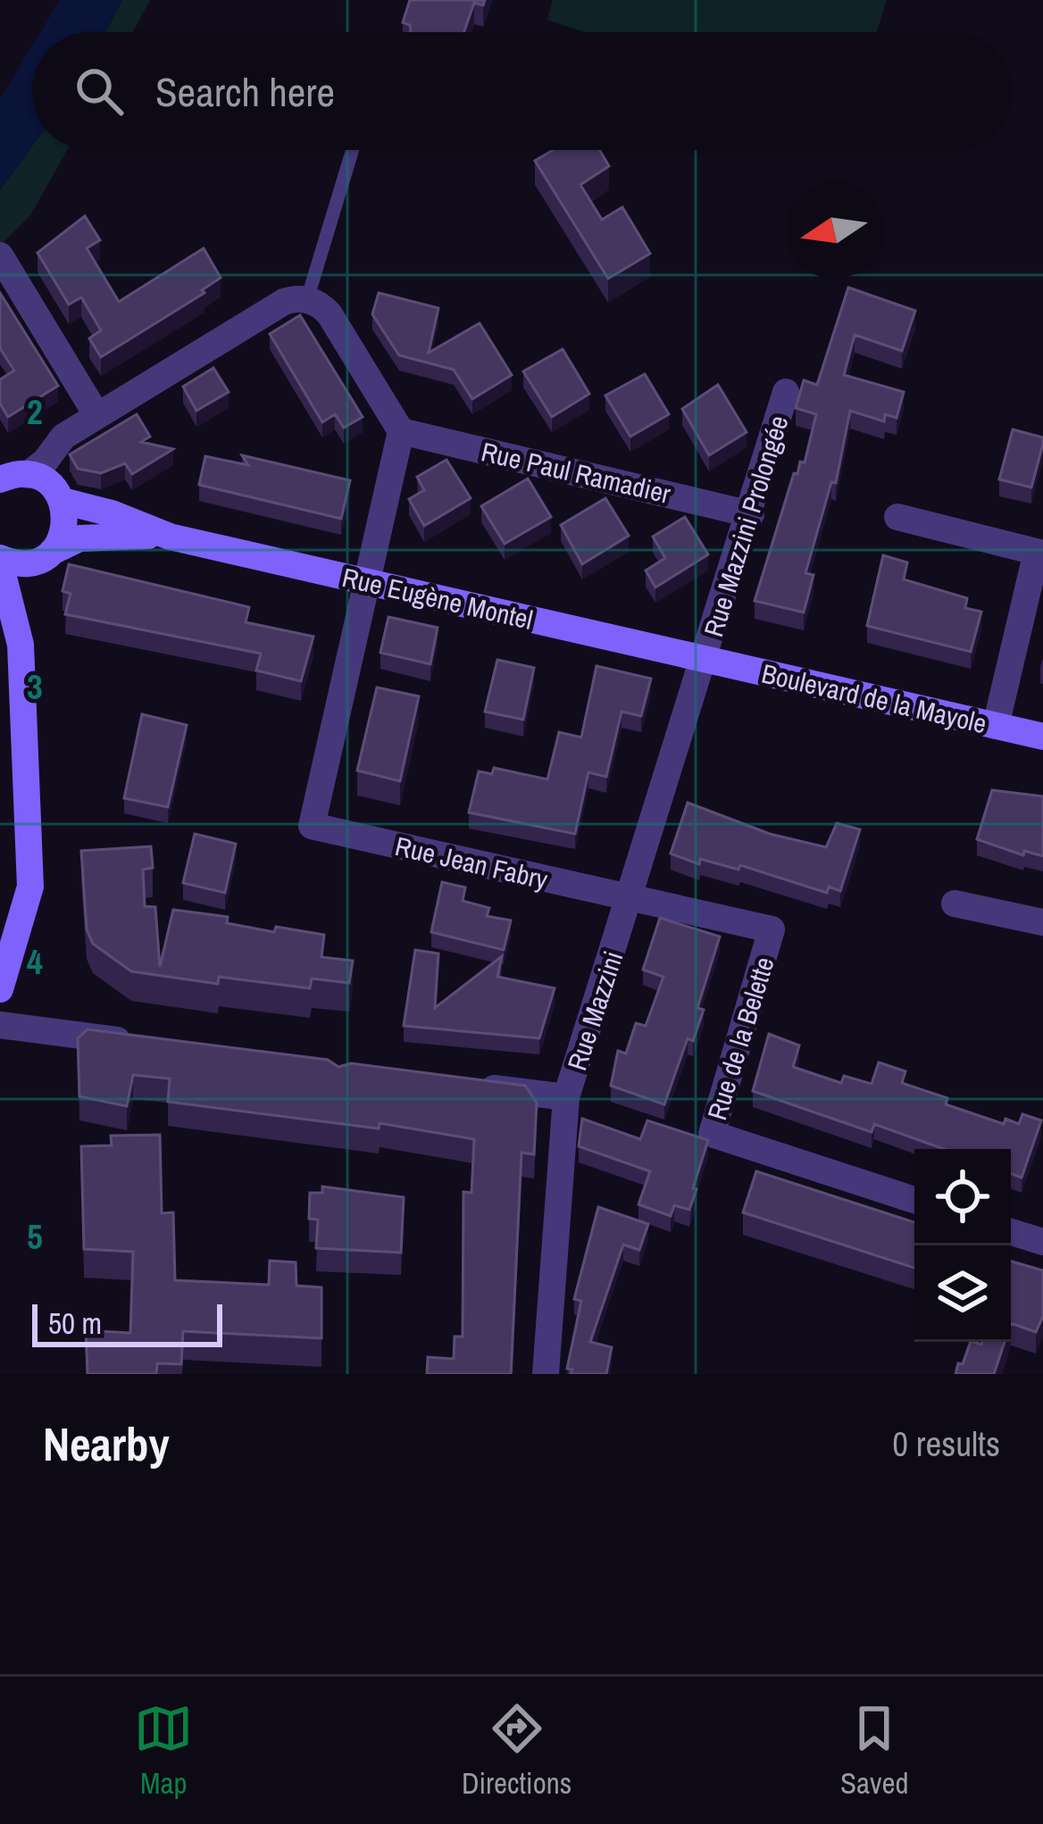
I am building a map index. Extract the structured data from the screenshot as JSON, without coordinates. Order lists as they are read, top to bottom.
{
  "streets": {
    "main road": ["Rue Eugène Montel", "Boulevard de la Mayole"],
    "street": [
      "Rue Paul Ramadier",
      "Rue Mazzini Prolongée",
      "Rue Jean Fabry",
      "Rue Mazzini",
      "Rue de la Belette"
    ]
  },
  "crossings": [
    ["Rue Paul Ramadier", "Rue Mazzini Prolongée"],
    ["Rue Mazzini Prolongée", "Rue Eugène Montel"],
    ["Rue Mazzini Prolongée", "Boulevard de la Mayole"],
    ["Rue Mazzini Prolongée", "Rue Mazzini"],
    ["Rue Eugène Montel", "Boulevard de la Mayole"],
    ["Rue Eugène Montel", "Rue Jean Fabry"],
    ["Rue Eugène Montel", "Rue Mazzini"],
    ["Boulevard de la Mayole", "Rue Mazzini"],
    ["Rue Jean Fabry", "Rue Mazzini"],
    ["Rue Jean Fabry", "Rue de la Belette"],
    ["Rue Mazzini", "Rue de la Belette"]
  ],
  "scale_bar": "50 m",
  "north": "left",
  "page": {
    "search": "Search here",
    "scale": "50 m",
    "heading": ["Nearby", "0 results"],
    "nav": ["Map", "Directions", "Saved"]
  },
  "grid": {
    "rows": [
      "2",
      "3",
      "4",
      "5"
    ]
  }
}
